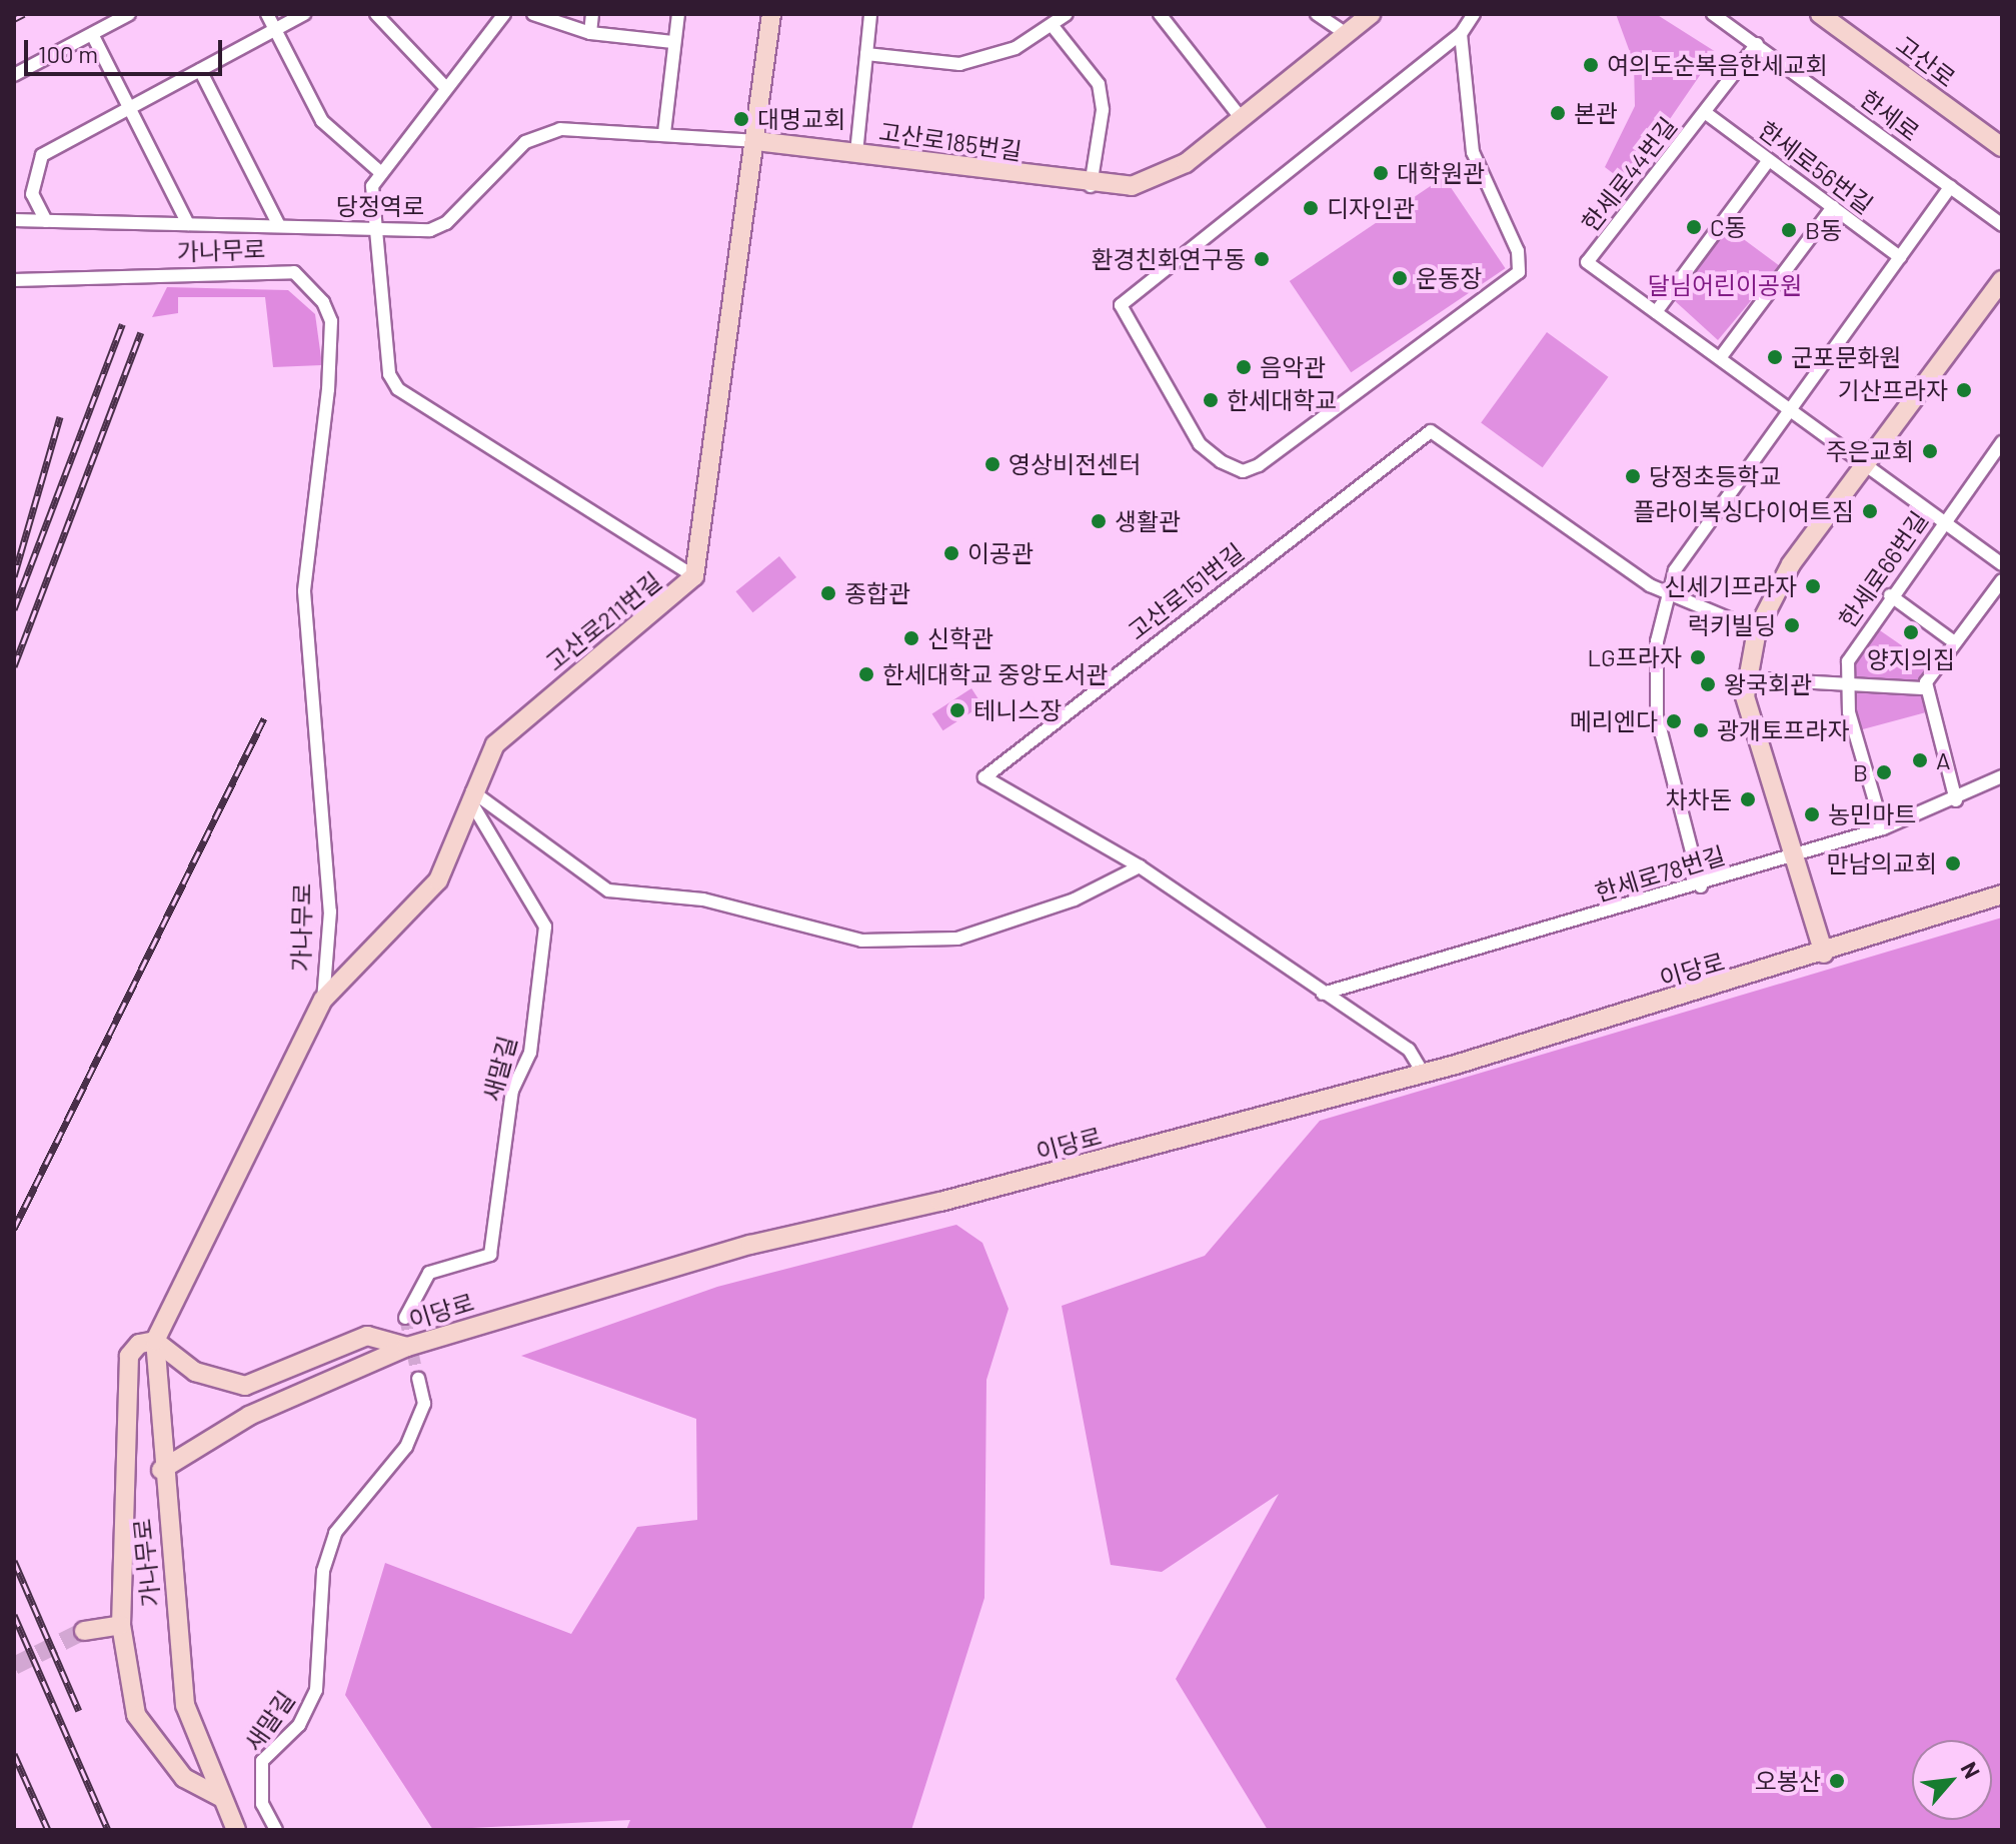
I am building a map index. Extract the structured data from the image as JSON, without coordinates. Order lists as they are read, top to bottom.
{
  "streets": {
    "street": [
      "고산로",
      "한세로",
      "고산로185번길",
      "한세로56번길",
      "한세로44번길",
      "당정역로",
      "가나무로",
      "한세로66번길",
      "고산로151번길",
      "고산로211번길",
      "한세로78번길",
      "이당로",
      "새말길"
    ]
  },
  "crossings": [
    ["한세로", "한세로44번길"],
    ["고산로185번길", "당정역로"],
    ["고산로185번길", "고산로211번길"],
    ["한세로56번길", "한세로44번길"],
    ["한세로44번길", "한세로66번길"],
    ["당정역로", "고산로211번길"],
    ["가나무로", "고산로211번길"],
    ["가나무로", "이당로"],
    ["한세로66번길", "한세로78번길"],
    ["고산로151번길", "한세로78번길"],
    ["고산로151번길", "이당로"],
    ["고산로211번길", "새말길"]
  ],
  "parks": ["달님어린이공원"],
  "places": [
    "여의도순복음한세교회",
    "본관",
    "대명교회",
    "대학원관",
    "디자인관",
    "C동",
    "B동",
    "환경친화연구동",
    "운동장",
    "군포문화원",
    "음악관",
    "기산프라자",
    "한세대학교",
    "주은교회",
    "영상비전센터",
    "당정초등학교",
    "플라이복싱다이어트짐",
    "생활관",
    "이공관",
    "신세기프라자",
    "종합관",
    "럭키빌딩",
    "양지의집",
    "신학관",
    "LG프라자",
    "한세대학교 중앙도서관",
    "왕국회관",
    "테니스장",
    "메리엔다",
    "광개토프라자",
    "A",
    "B",
    "차차돈",
    "농민마트",
    "만남의교회",
    "오봉산"
  ],
  "scale_bar": "100 m",
  "north": "top right"
}
